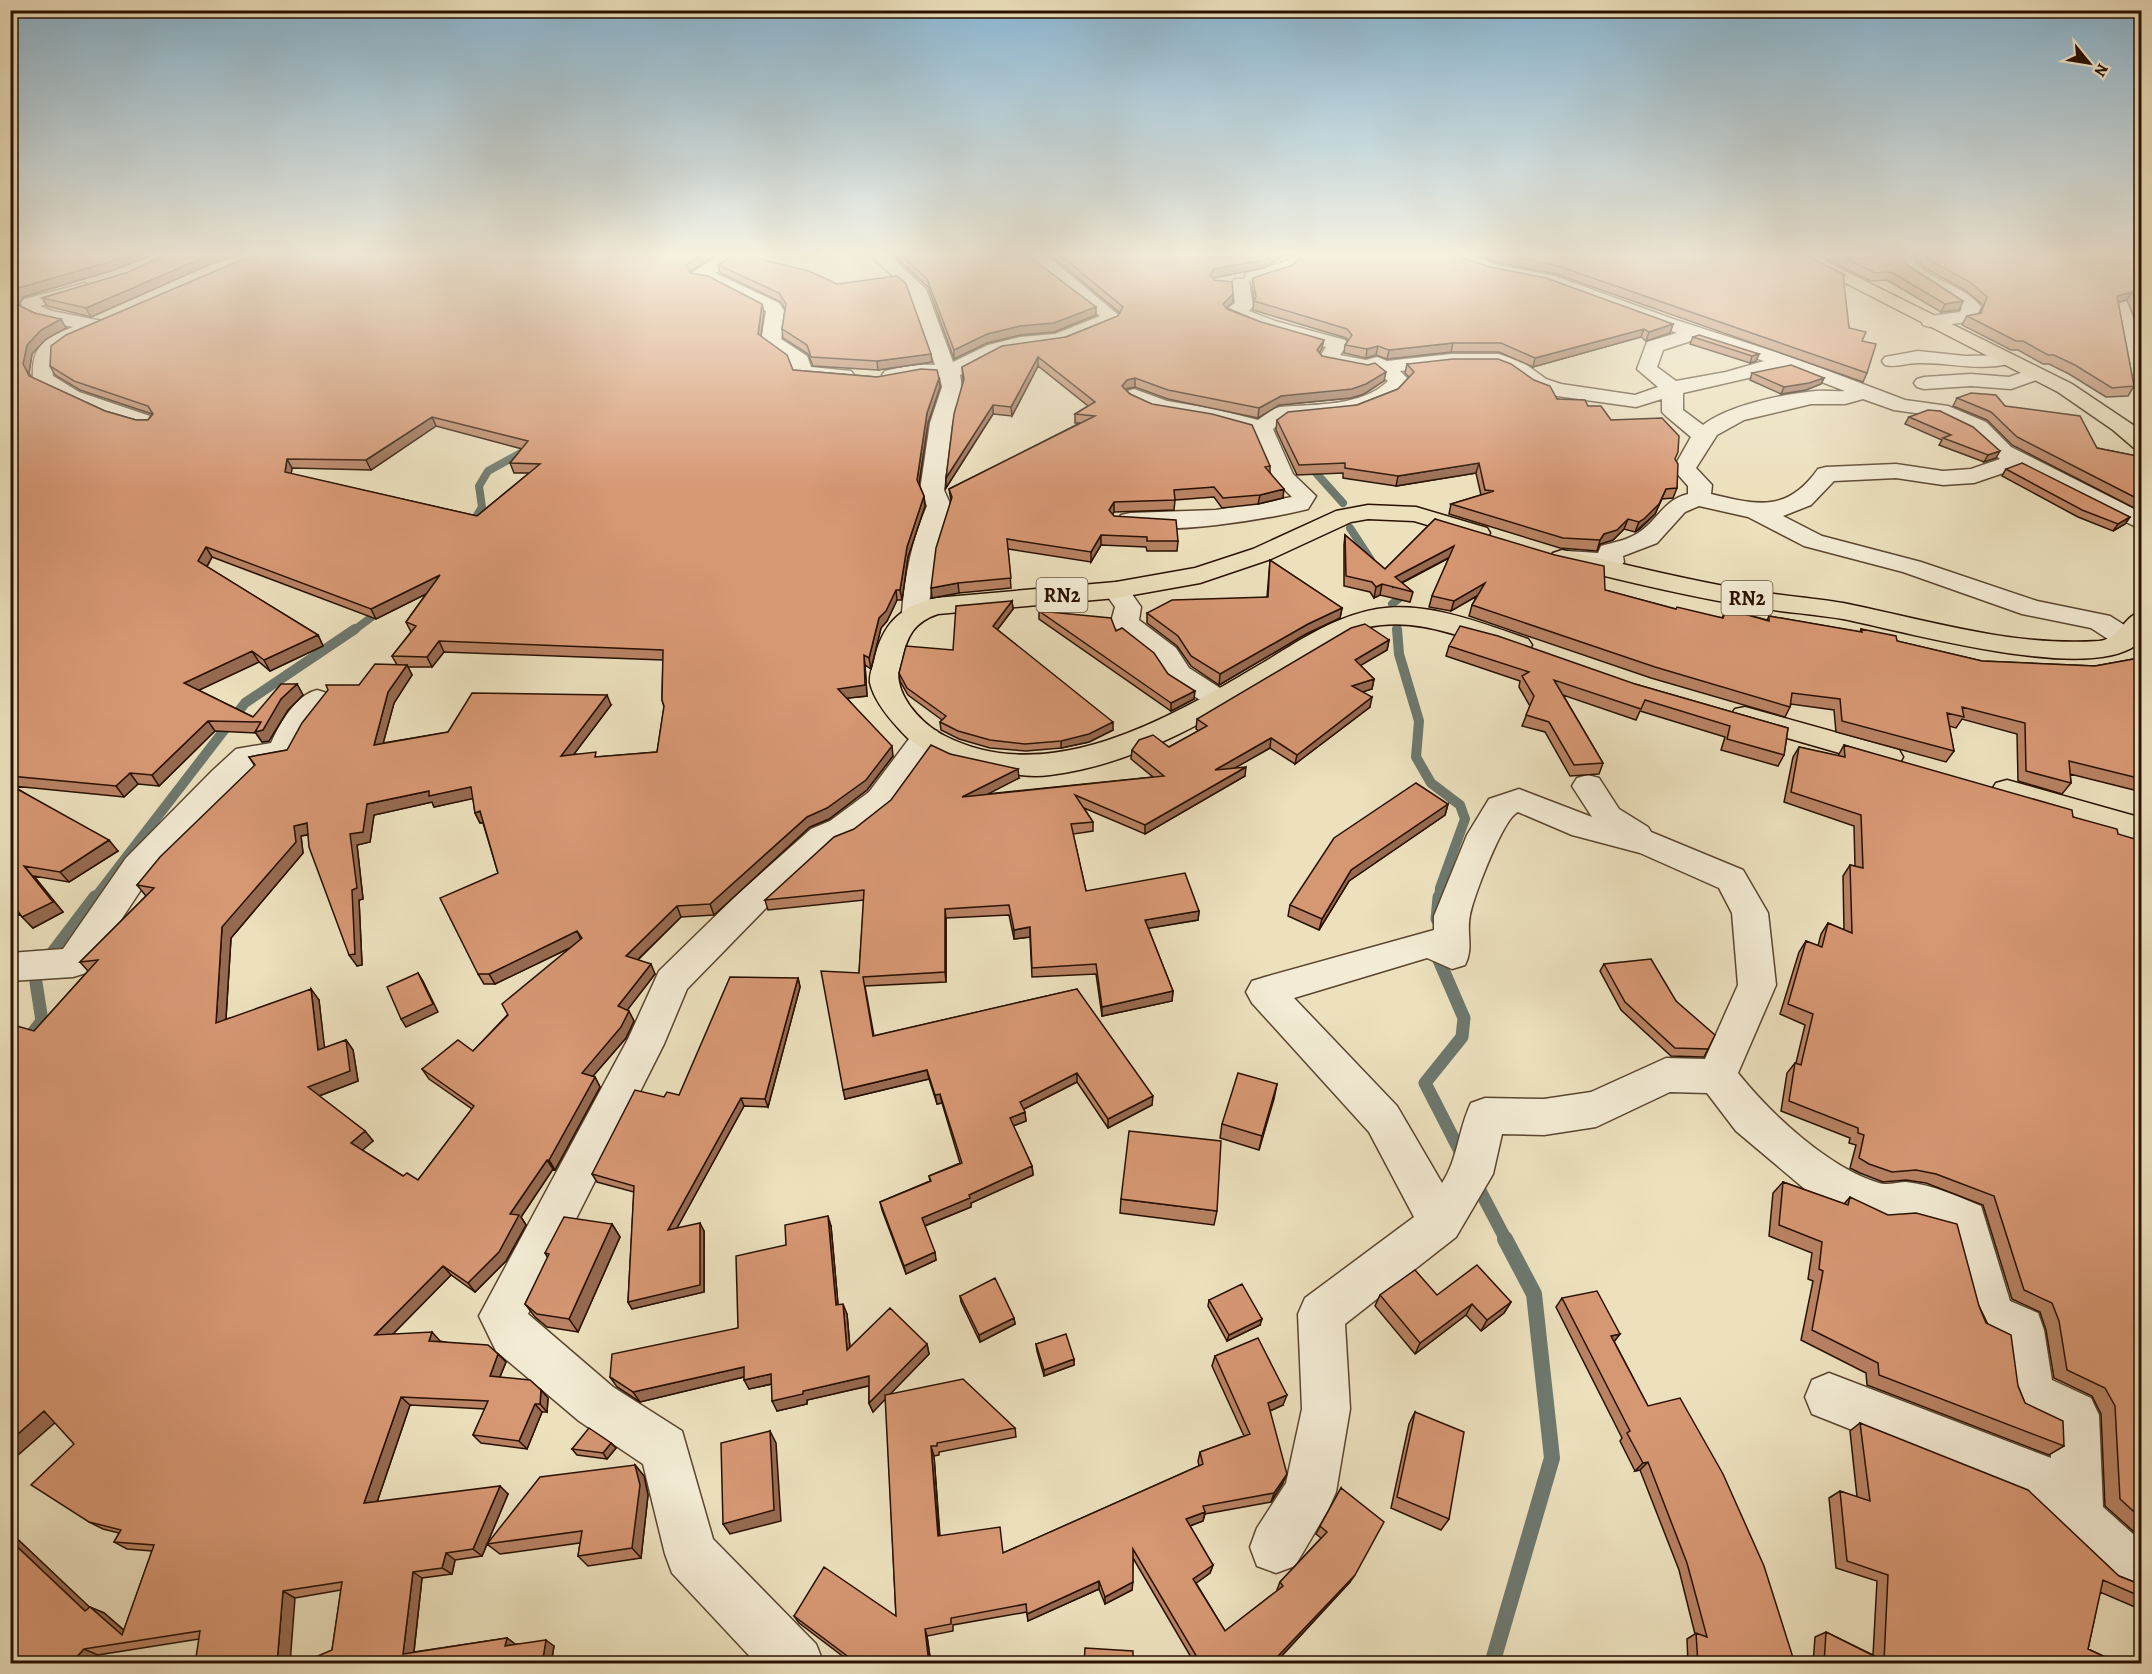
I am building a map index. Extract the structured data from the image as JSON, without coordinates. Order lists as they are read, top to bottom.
{
  "streets": {
    "highway": ["RN2"]
  },
  "north": "bottom right"
}
